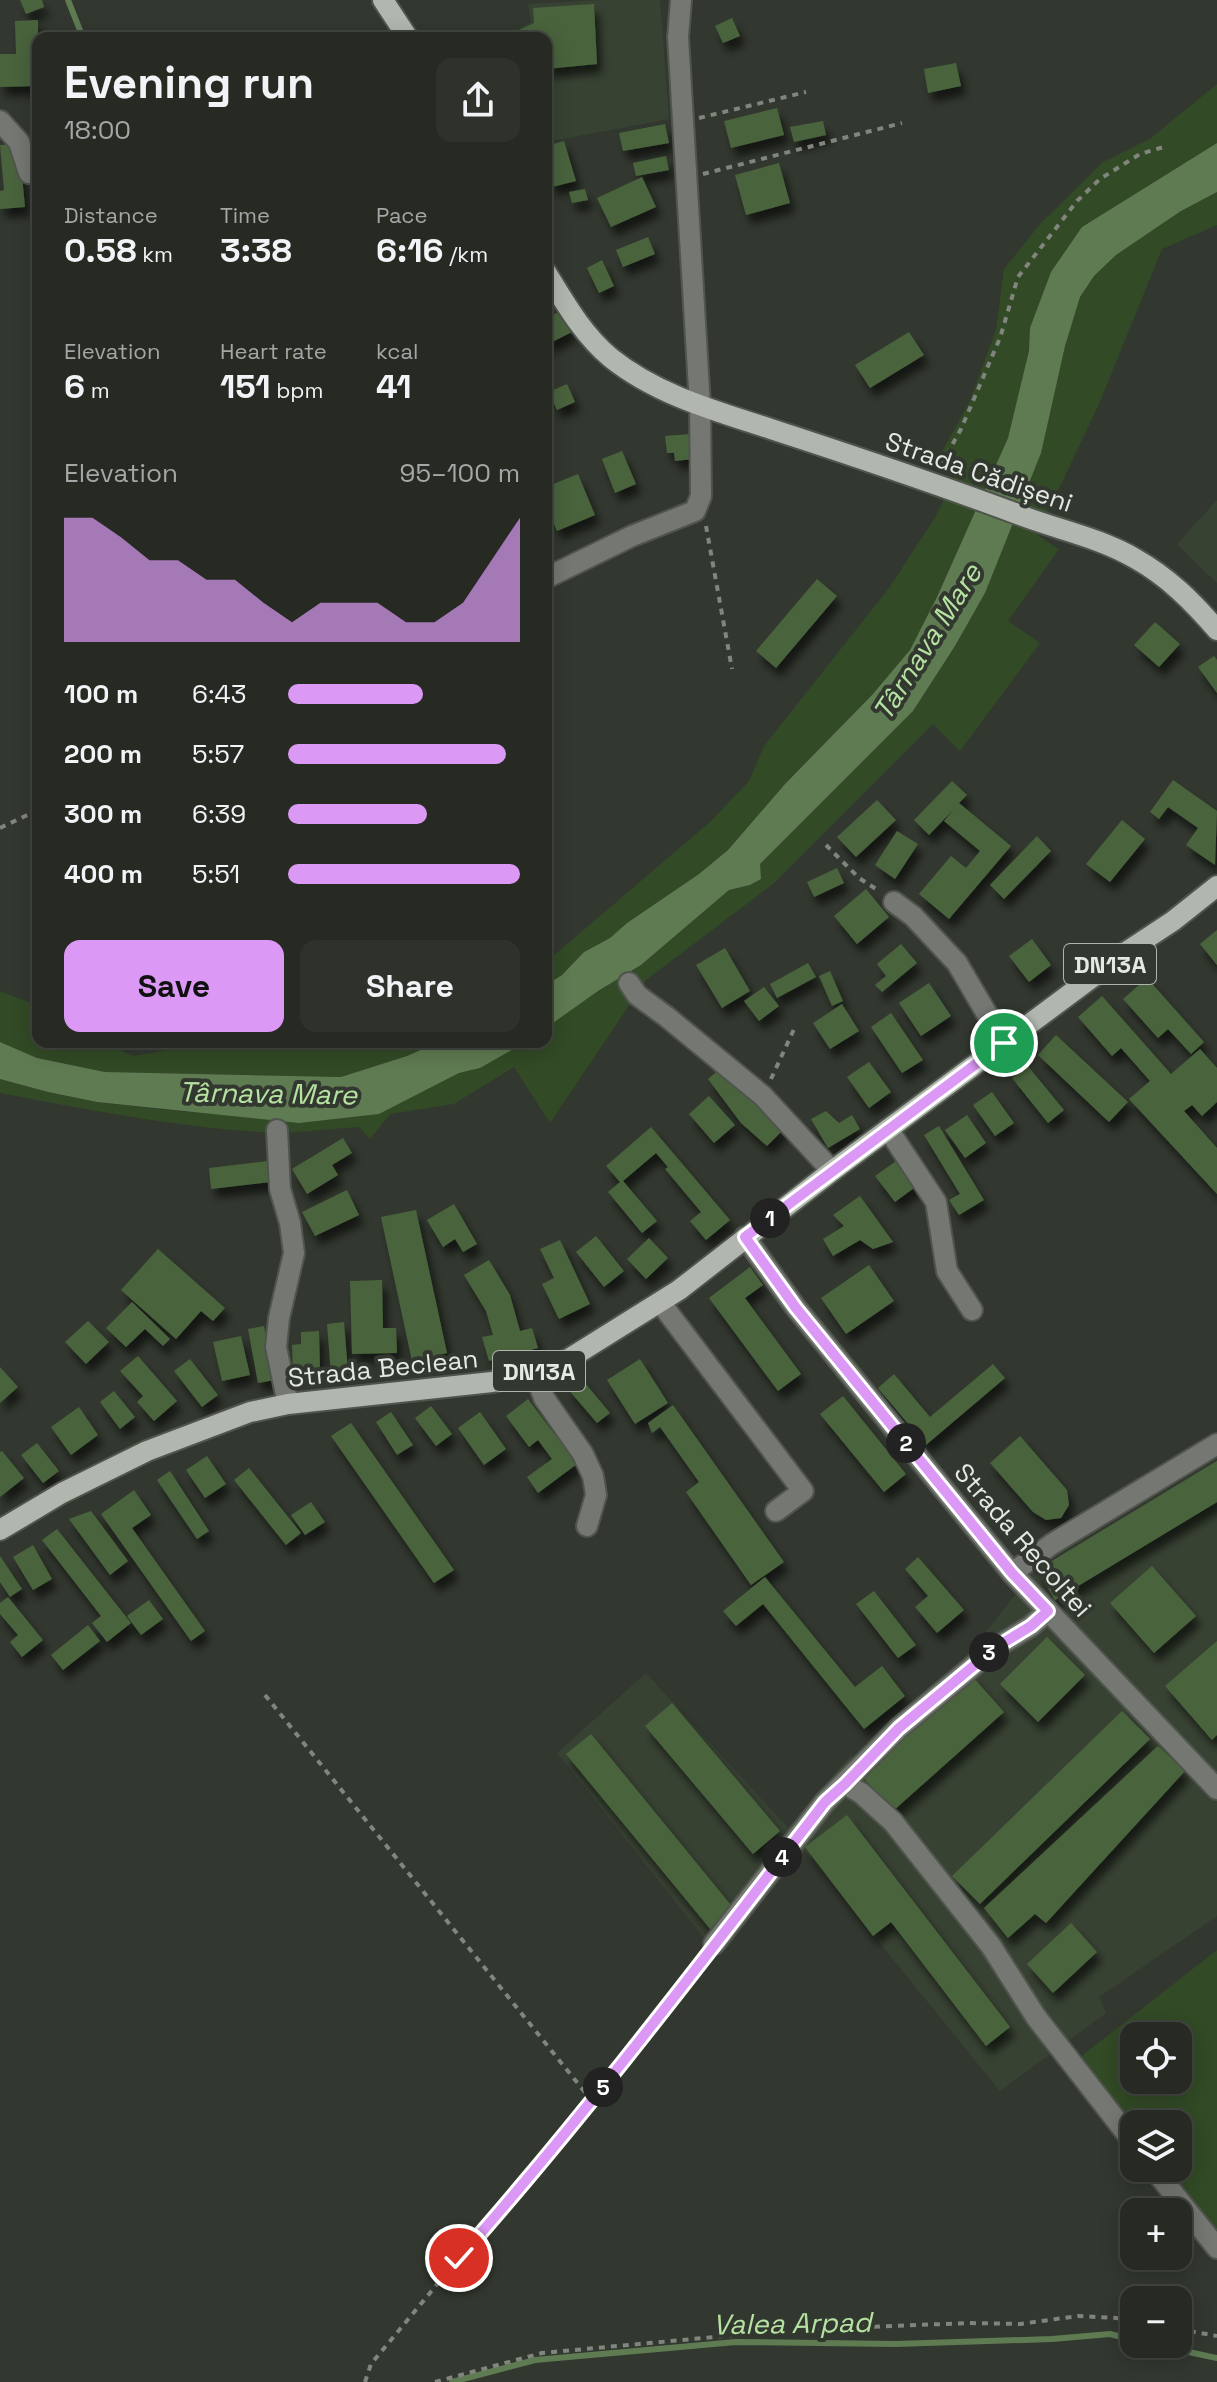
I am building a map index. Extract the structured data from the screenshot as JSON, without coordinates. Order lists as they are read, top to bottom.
{
  "streets": {
    "main road": ["Strada Cădișeni", "DN13A", "Strada Beclean"],
    "street": ["Strada Recoltei"]
  },
  "crossings": [
    ["Strada Beclean", "Strada Recoltei"]
  ],
  "water": ["Târnava Mare", "Valea Arpad"],
  "page": {
    "heading": ["Evening run", "18:00"],
    "stats": [
      ["Distance", "0.58 km"],
      ["Time", "3:38"],
      ["Pace", "6:16 /km"],
      ["Elevation", "6 m"],
      ["Heart rate", "151 bpm"],
      ["kcal", "41"]
    ],
    "chart": ["Elevation", "95–100 m"],
    "list": [
      {
        "name": "100 m",
        "note": "6:43"
      },
      {
        "name": "200 m",
        "note": "5:57"
      },
      {
        "name": "300 m",
        "note": "6:39"
      },
      {
        "name": "400 m",
        "note": "5:51"
      }
    ],
    "buttons": ["Save", "Share"],
    "pins": [
      "1",
      "2",
      "3",
      "4",
      "5"
    ],
    "map_buttons": ["+", "−"]
  }
}
